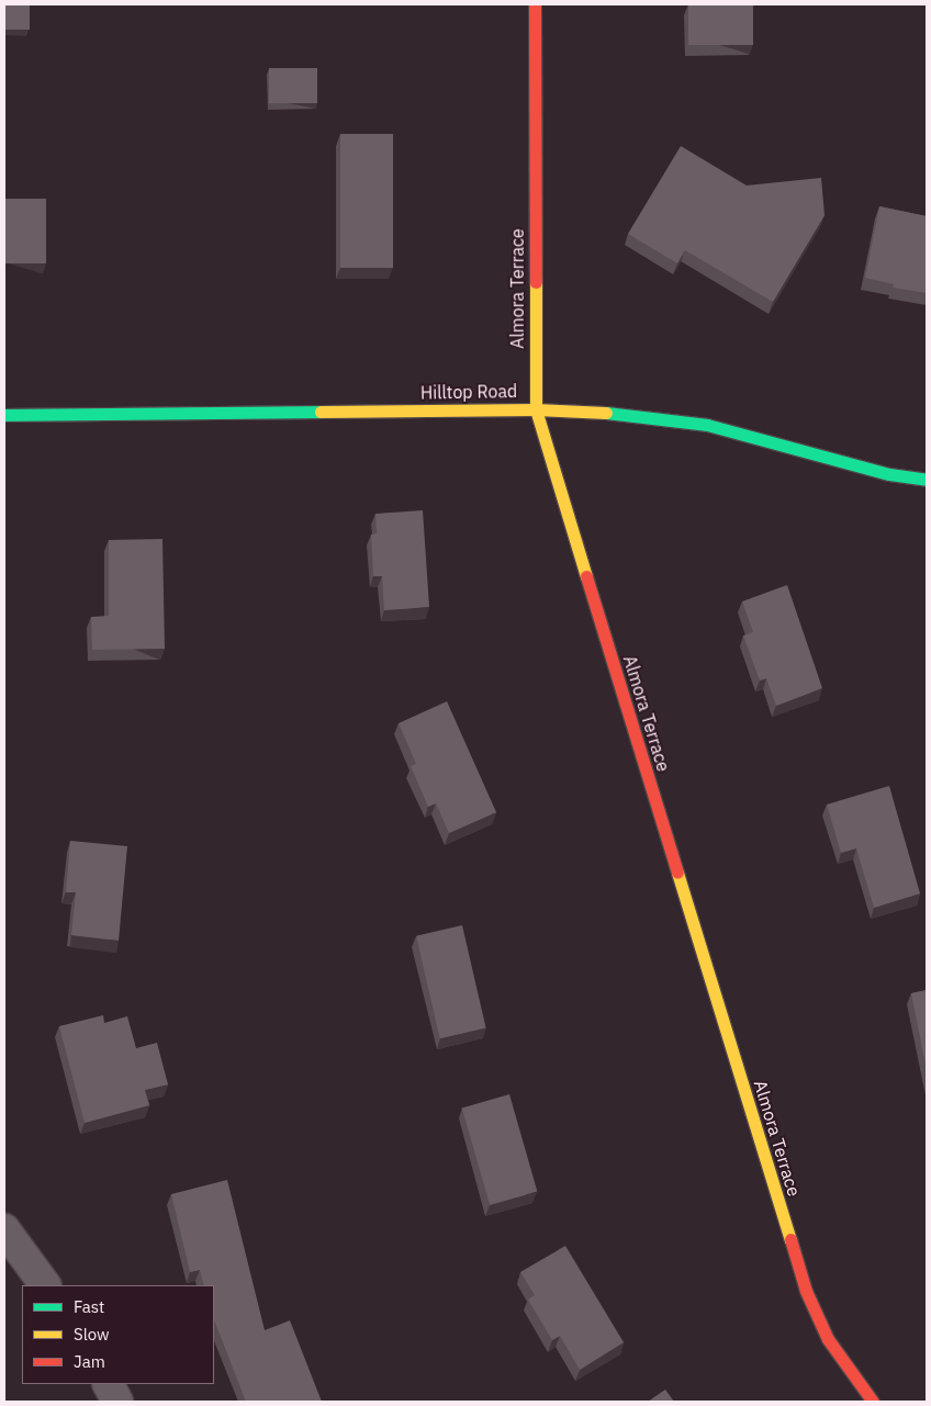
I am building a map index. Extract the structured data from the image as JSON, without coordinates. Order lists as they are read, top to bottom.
{
  "streets": {
    "street": ["Almora Terrace", "Hilltop Road"]
  },
  "crossings": [
    ["Almora Terrace", "Hilltop Road"]
  ],
  "legend": ["Fast", "Slow", "Jam"]
}
